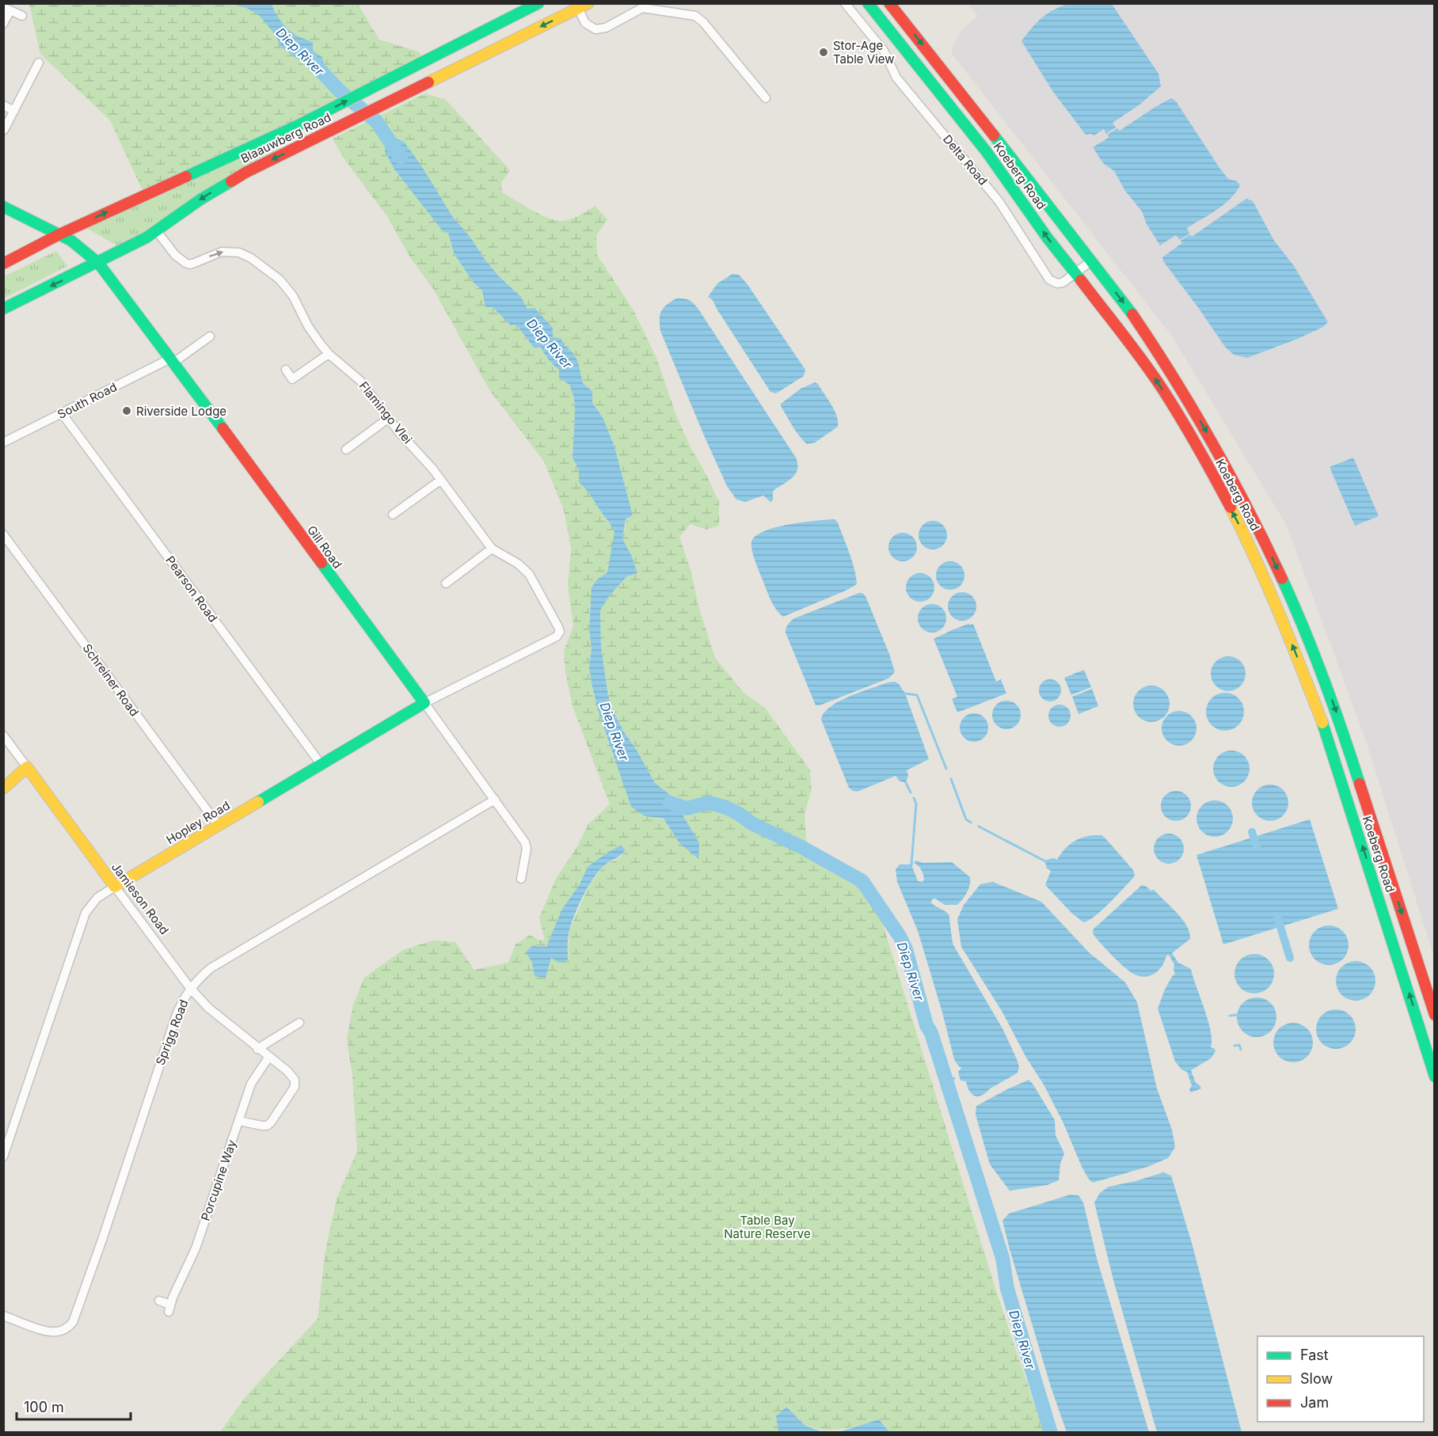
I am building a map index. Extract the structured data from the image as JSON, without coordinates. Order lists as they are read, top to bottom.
{
  "streets": {
    "main road": [
      "Blaauwberg Road",
      "Koeberg Road",
      "Gill Road",
      "Hopley Road",
      "Jamieson Road"
    ],
    "street": [
      "Delta Road",
      "South Road",
      "Flamingo Vlei",
      "Pearson Road",
      "Schreiner Road",
      "Sprigg Road",
      "Porcupine Way"
    ]
  },
  "crossings": [
    ["Blaauwberg Road", "Flamingo Vlei"],
    ["Blaauwberg Road", "Gill Road"],
    ["Delta Road", "Koeberg Road"],
    ["South Road", "Gill Road"],
    ["South Road", "Pearson Road"],
    ["Flamingo Vlei", "Hopley Road"],
    ["Gill Road", "Hopley Road"],
    ["Gill Road", "Sprigg Road"],
    ["Pearson Road", "Hopley Road"],
    ["Schreiner Road", "Hopley Road"],
    ["Hopley Road", "Jamieson Road"],
    ["Jamieson Road", "Sprigg Road"],
    ["Jamieson Road", "Porcupine Way"]
  ],
  "water": ["Diep River"],
  "parks": ["Table Bay Nature Reserve"],
  "places": ["Stor-Age Table View", "Riverside Lodge"],
  "legend": ["Fast", "Slow", "Jam"],
  "scale_bar": "100 m"
}
